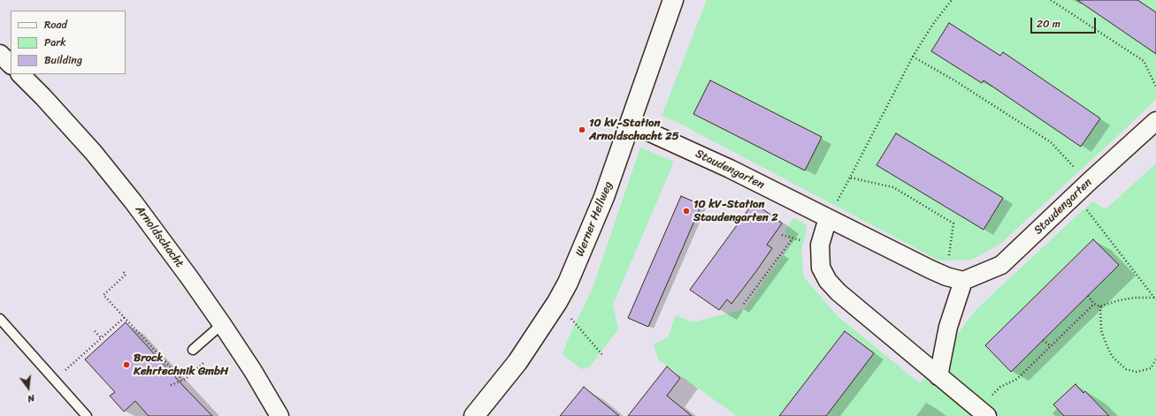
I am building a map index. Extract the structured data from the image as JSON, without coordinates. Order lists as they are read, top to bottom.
{
  "streets": {
    "main road": ["Werner Hellweg"],
    "street": ["Staudengarten", "Arnoldschacht"]
  },
  "crossings": [
    ["Staudengarten", "Werner Hellweg"]
  ],
  "places": ["10 kV-Station Arnoldschacht 25", "10 kV-Station Staudengarten 2", "Brock Kehrtechnik GmbH"],
  "legend": ["Road", "Park", "Building"],
  "scale_bar": "20 m",
  "north": "bottom"
}
